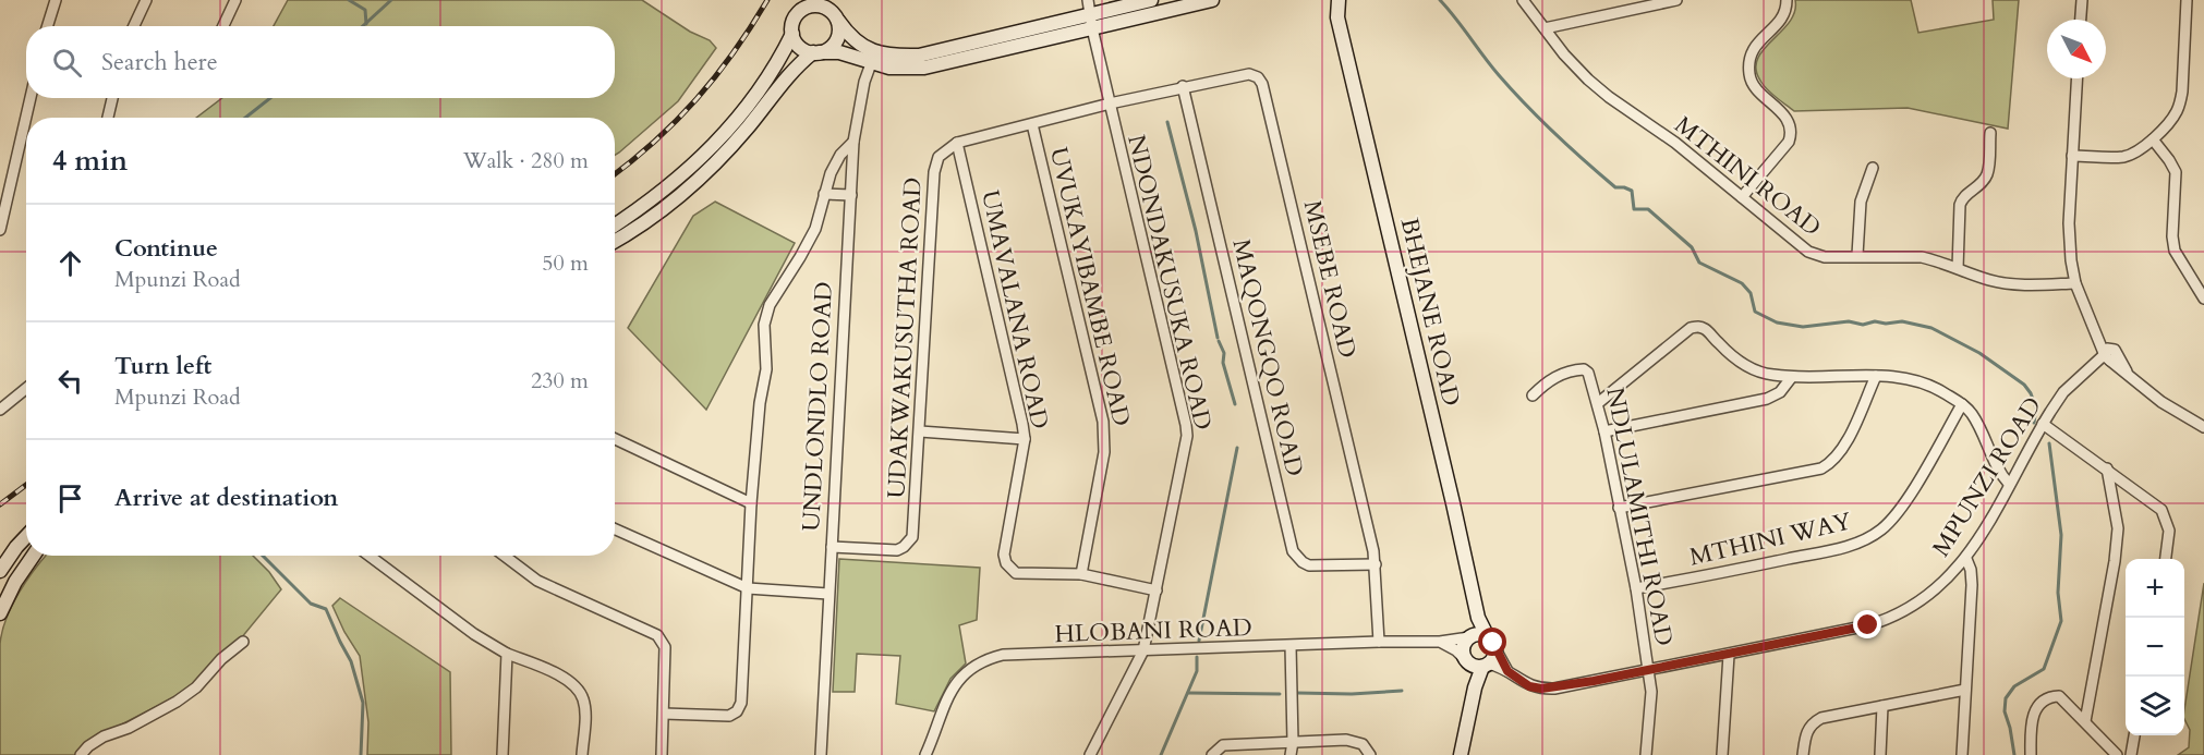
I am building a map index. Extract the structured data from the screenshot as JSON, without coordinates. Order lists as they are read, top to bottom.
{
  "streets": {
    "main road": ["BHEJANE ROAD"],
    "street": [
      "MTHINI ROAD",
      "MSEBE ROAD",
      "NDONDAKUSUKA ROAD",
      "UVUKAYIBAMBE ROAD",
      "UMAVALANA ROAD",
      "UDAKWAKUSUTHA ROAD",
      "MAQONGQO ROAD",
      "UNDLONDLO ROAD",
      "MPUNZI ROAD",
      "NDLULAMITHI ROAD",
      "MTHINI WAY",
      "HLOBANI ROAD"
    ]
  },
  "crossings": [
    ["MSEBE ROAD", "NDONDAKUSUKA ROAD"],
    ["MSEBE ROAD", "MAQONGQO ROAD"],
    ["MSEBE ROAD", "HLOBANI ROAD"],
    ["NDONDAKUSUKA ROAD", "UMAVALANA ROAD"],
    ["NDONDAKUSUKA ROAD", "HLOBANI ROAD"],
    ["UVUKAYIBAMBE ROAD", "UMAVALANA ROAD"],
    ["UMAVALANA ROAD", "UDAKWAKUSUTHA ROAD"],
    ["BHEJANE ROAD", "MPUNZI ROAD"],
    ["BHEJANE ROAD", "HLOBANI ROAD"],
    ["UDAKWAKUSUTHA ROAD", "UNDLONDLO ROAD"],
    ["MPUNZI ROAD", "NDLULAMITHI ROAD"],
    ["MPUNZI ROAD", "HLOBANI ROAD"],
    ["NDLULAMITHI ROAD", "MTHINI WAY"]
  ],
  "north": "bottom right",
  "page": {
    "search": "Search here",
    "heading": ["4 min", "Walk · 280 m"],
    "list": [
      ["Continue", "Mpunzi Road", "50 m"],
      ["Turn left", "Mpunzi Road", "230 m"],
      "Arrive at destination"
    ],
    "map_buttons": ["+", "−"]
  }
}
